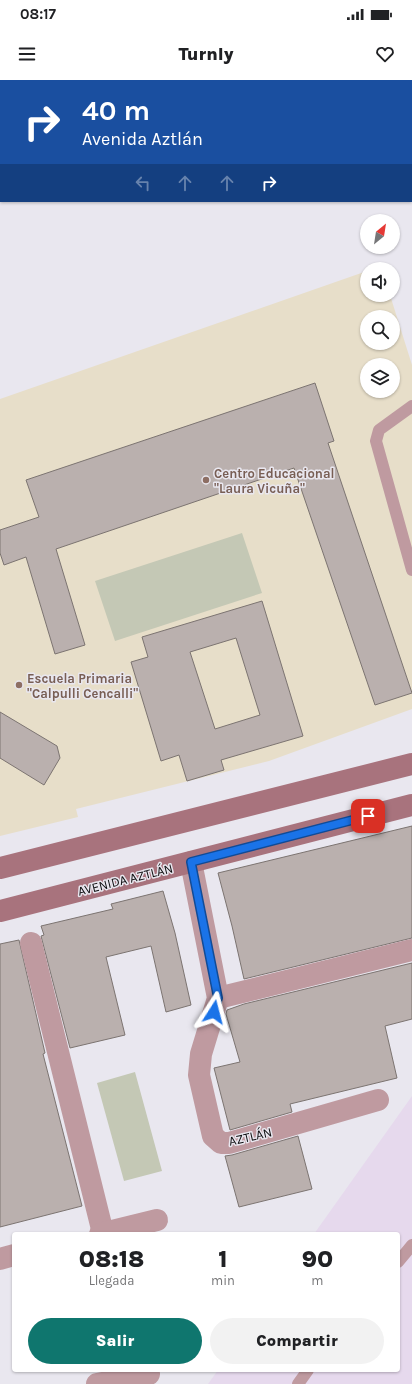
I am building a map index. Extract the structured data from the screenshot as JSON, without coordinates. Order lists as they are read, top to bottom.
{
  "streets": {
    "street": ["AVENIDA AZTLÁN", "AZTLÁN"]
  },
  "crossings": [
    ["AVENIDA AZTLÁN", "AZTLÁN"]
  ],
  "places": ["Centro Educacional \"Laura Vicuña\"", "Escuela Primaria \"Calpulli Cencalli\""],
  "north": "top right",
  "page": {
    "status": "08:17",
    "header": "Turnly",
    "turn": ["40 m", "Avenida Aztlán"],
    "eta": [
      "08:18",
      "Llegada",
      "1",
      "min",
      "90",
      "m"
    ],
    "buttons": ["Salir", "Compartir"]
  }
}
